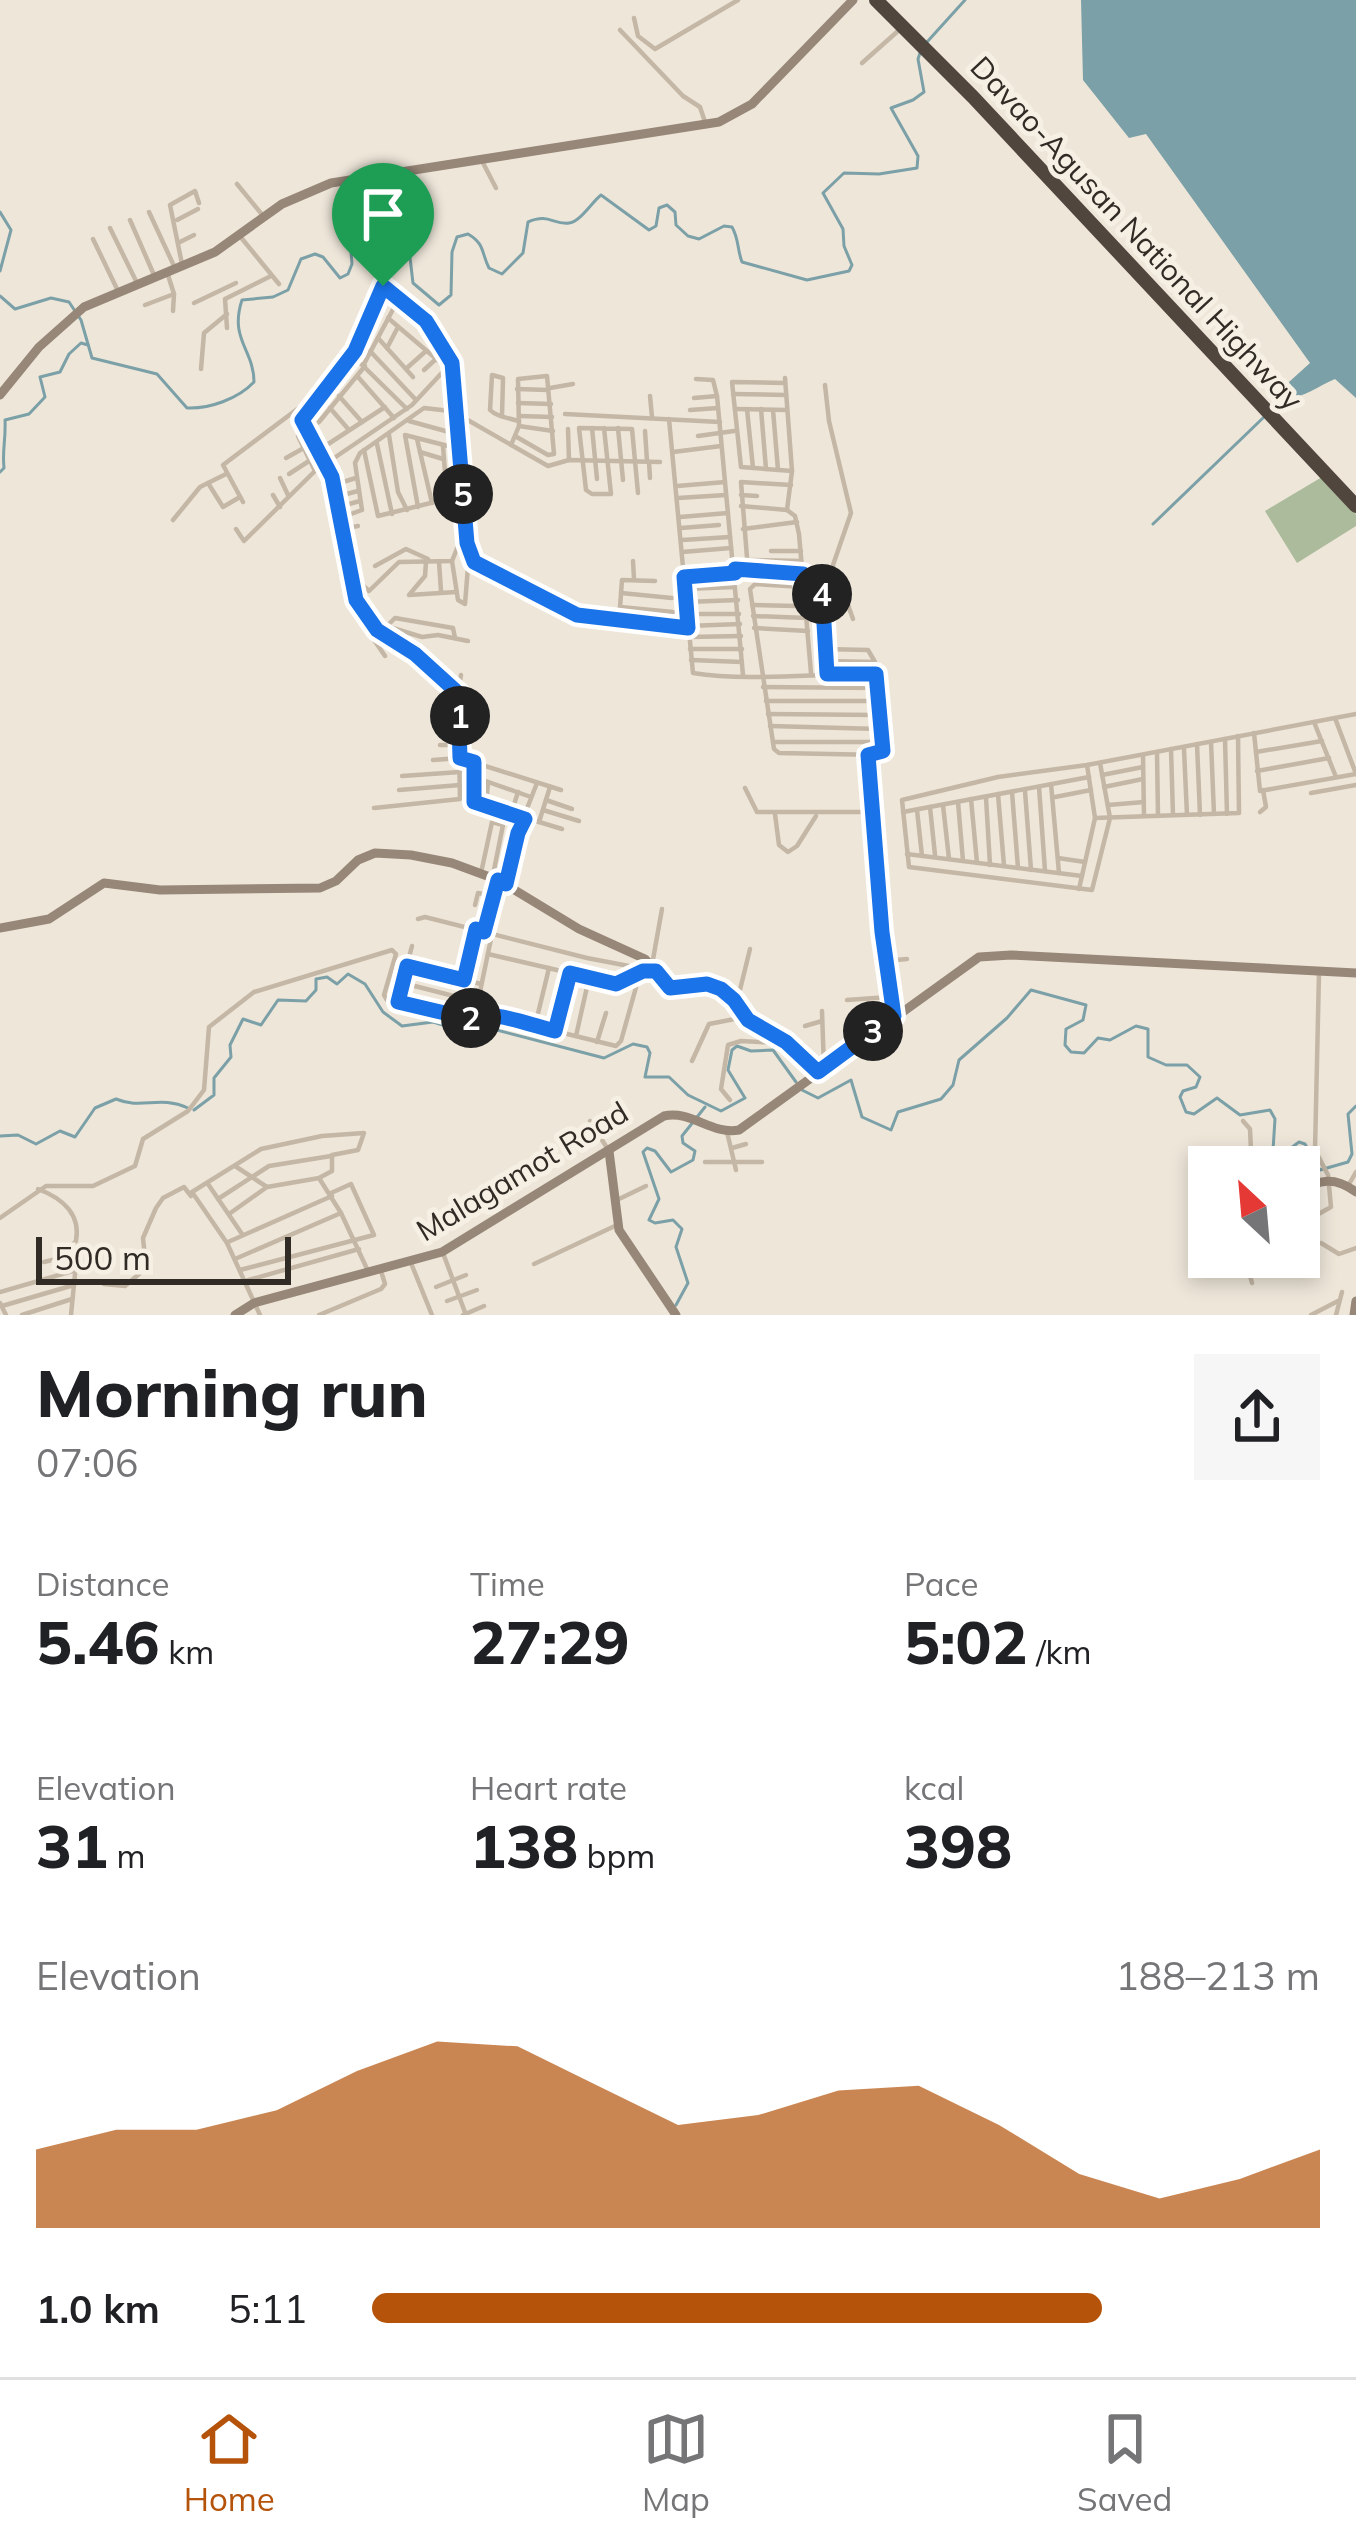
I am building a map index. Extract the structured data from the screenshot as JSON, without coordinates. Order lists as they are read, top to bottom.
{
  "streets": {
    "highway": ["Davao-Agusan National Highway"],
    "street": ["Malagamot Road"]
  },
  "scale_bar": "500 m",
  "north": "top left",
  "page": {
    "pins": [
      "5",
      "4",
      "1",
      "2",
      "3"
    ],
    "scale": "500 m",
    "heading": ["Morning run", "07:06"],
    "stats": [
      ["Distance", "5.46 km"],
      ["Time", "27:29"],
      ["Pace", "5:02 /km"],
      ["Elevation", "31 m"],
      ["Heart rate", "138 bpm"],
      ["kcal", "398"]
    ],
    "chart": ["Elevation", "188–213 m"],
    "list": [
      {
        "name": "1.0 km",
        "note": "5:11"
      }
    ],
    "tabs": ["Home", "Map", "Saved"]
  }
}
